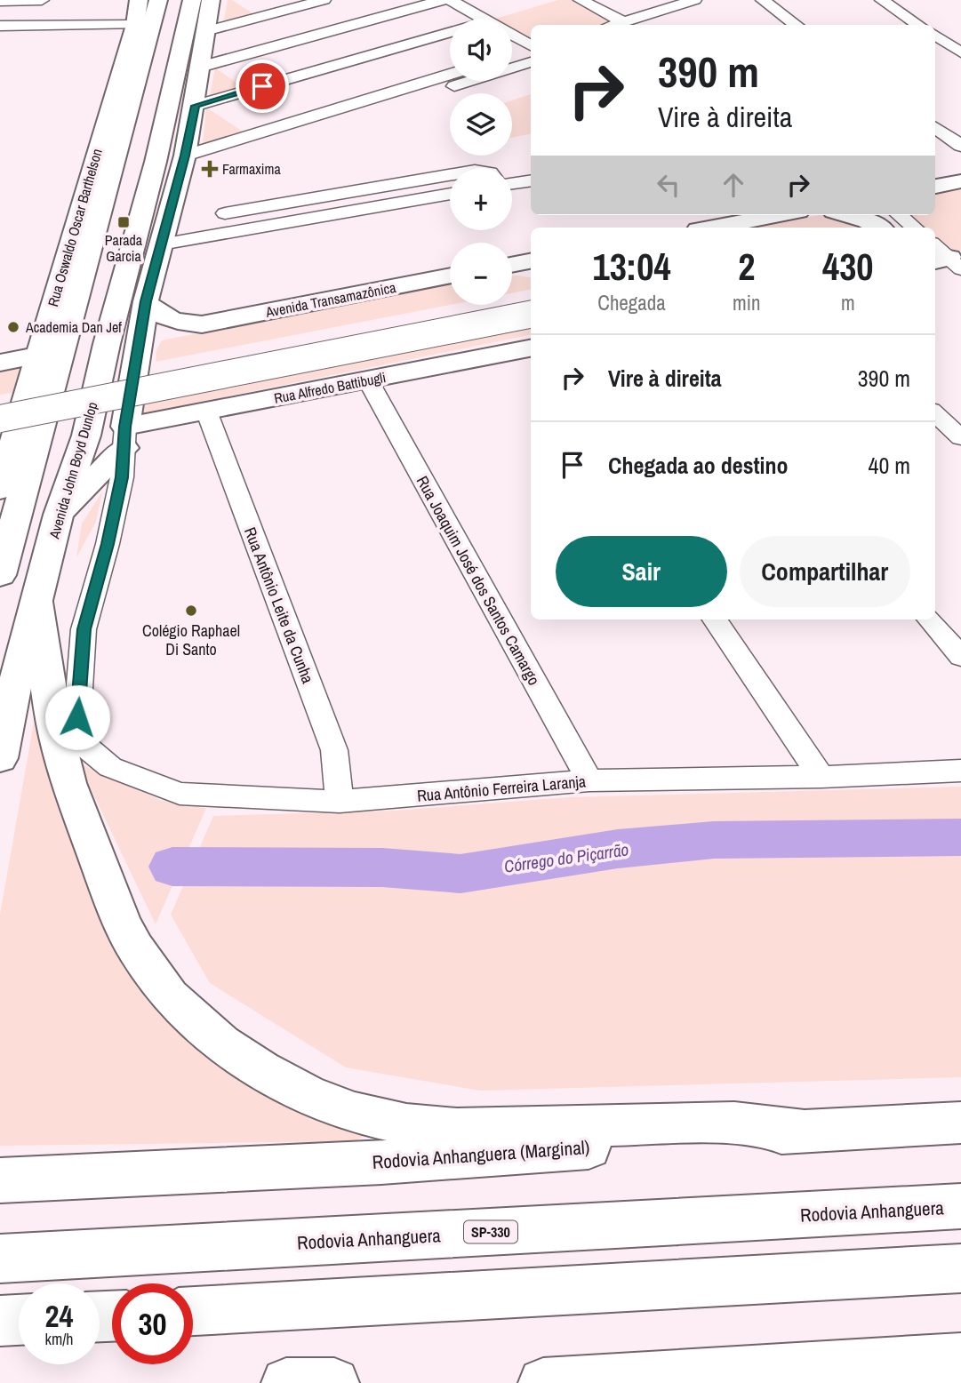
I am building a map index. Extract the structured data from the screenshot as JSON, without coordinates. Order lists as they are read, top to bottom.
{
  "streets": {
    "main road": [
      "Rua Oswaldo Oscar Barthelson",
      "Avenida Transamazônica",
      "Rua Alfredo Battibugli",
      "Avenida John Boyd Dunlop",
      "Rodovia Anhanguera (Marginal)",
      "Rodovia Anhanguera",
      "SP-330"
    ],
    "street": ["Rua Joaquim José dos Santos Camargo", "Rua Antônio Leite da Cunha", "Rua Antônio Ferreira Laranja"]
  },
  "crossings": [
    ["Rua Alfredo Battibugli", "Rua Joaquim José dos Santos Camargo"],
    ["Rua Alfredo Battibugli", "Rua Antônio Leite da Cunha"],
    ["Rua Alfredo Battibugli", "Rua Antônio Ferreira Laranja"],
    ["Rua Joaquim José dos Santos Camargo", "Rua Antônio Ferreira Laranja"],
    ["Rua Antônio Leite da Cunha", "Rua Antônio Ferreira Laranja"]
  ],
  "water": ["Córrego do Piçarrão"],
  "places": {
    "health": ["Farmaxima"],
    "transit": ["Parada Garcia"],
    "other": ["Academia Dan Jef", "Colégio Raphael Di Santo"]
  },
  "page": {
    "map_buttons": ["+", "−"],
    "turn": ["390 m", "Vire à direita"],
    "eta": [
      "13:04",
      "Chegada",
      "2",
      "min",
      "430",
      "m"
    ],
    "list": [
      {
        "name": "Vire à direita",
        "value": "390 m"
      },
      {
        "name": "Chegada ao destino",
        "value": "40 m"
      }
    ],
    "buttons": ["Sair", "Compartilhar"],
    "speed": "24 km/h",
    "limit": "30"
  }
}
